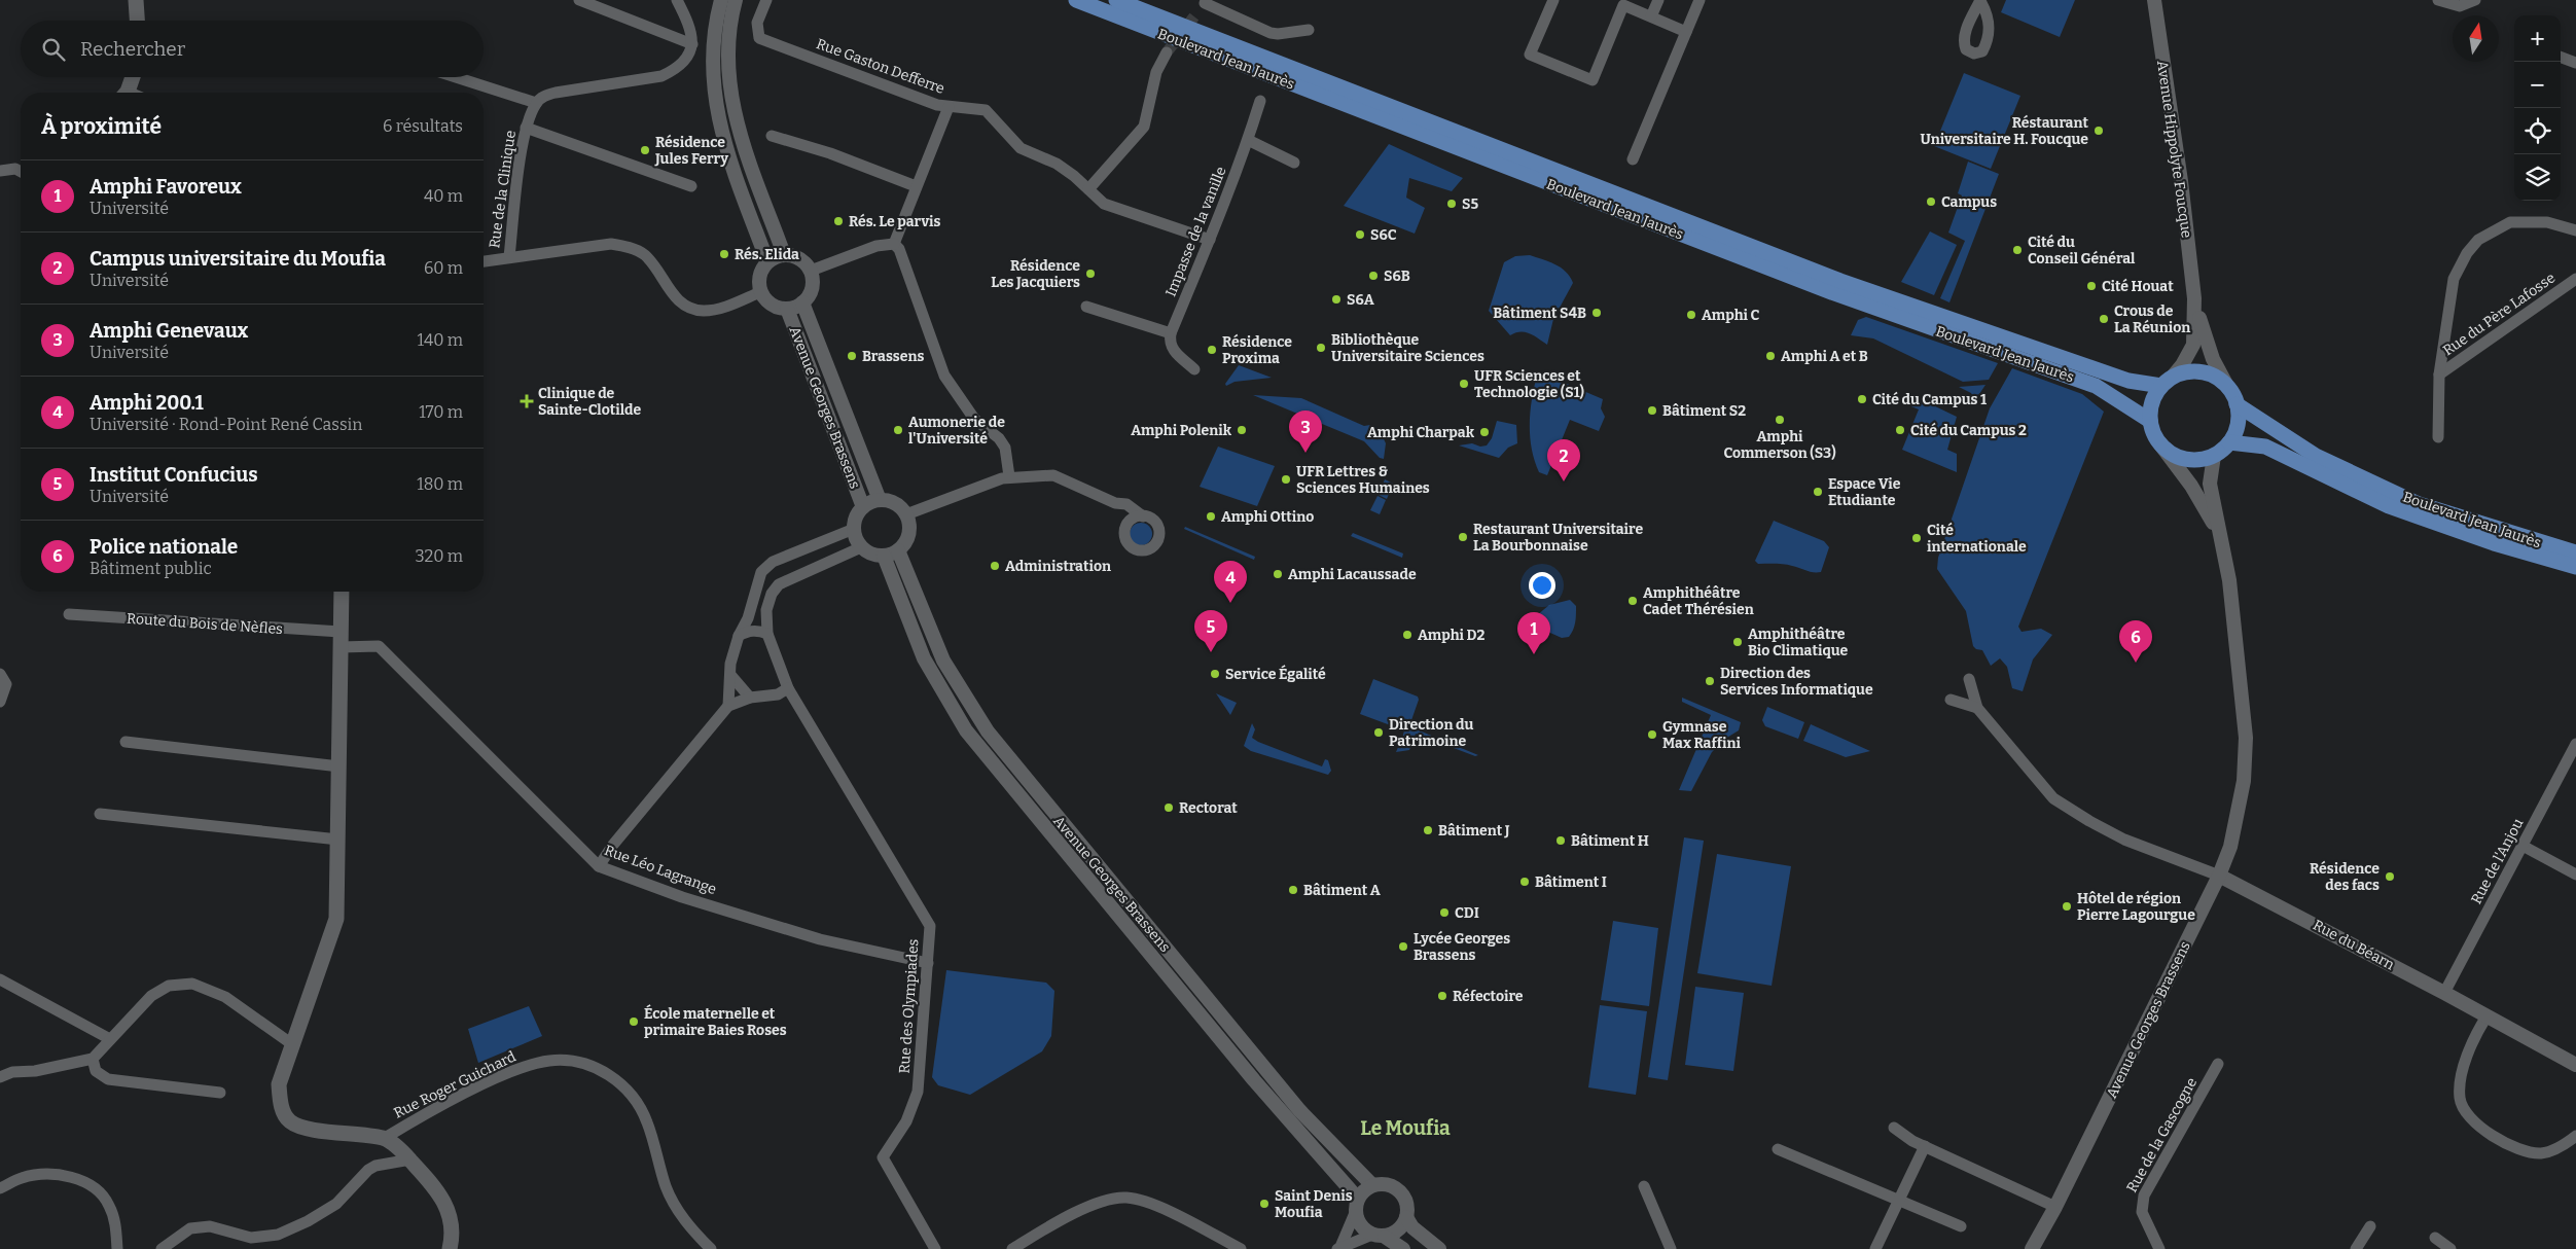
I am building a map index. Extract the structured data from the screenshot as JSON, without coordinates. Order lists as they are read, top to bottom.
{
  "streets": {
    "main road": ["Boulevard Jean Jaurès"],
    "street": [
      "Rue Gaston Defferre",
      "Avenue Hippolyte Foucque",
      "Rue de la Clinique",
      "Impasse de la vanille",
      "Rue du Père Lafosse",
      "Avenue Georges Brassens",
      "Route du Bois de Nèfles",
      "Rue de l'Anjou",
      "Rue Léo Lagrange",
      "Rue du Béarn",
      "Rue des Olympiades",
      "Rue Roger Guichard",
      "Rue de la Gascogne"
    ]
  },
  "crossings": [
    ["Boulevard Jean Jaurès", "Avenue Hippolyte Foucque"],
    ["Boulevard Jean Jaurès", "Avenue Georges Brassens"],
    ["Rue Gaston Defferre", "Impasse de la vanille"],
    ["Avenue Hippolyte Foucque", "Avenue Georges Brassens"],
    ["Avenue Georges Brassens", "Rue du Béarn"],
    ["Route du Bois de Nèfles", "Rue Léo Lagrange"],
    ["Rue de l'Anjou", "Rue du Béarn"],
    ["Rue Léo Lagrange", "Rue des Olympiades"]
  ],
  "districts": ["Le Moufia"],
  "places": {
    "other": [
      "Réstaurant Universitaire H. Foucque",
      "Résidence Jules Ferry",
      "Campus",
      "S5",
      "Rés. Le parvis",
      "S6C",
      "Cité du Conseil Général",
      "Rés. Elida",
      "Résidence Les Jacquiers",
      "S6B",
      "Cité Houat",
      "S6A",
      "Bâtiment S4B",
      "Amphi C",
      "Crous de La Réunion",
      "Bibliothèque Universitaire Sciences",
      "Résidence Proxima",
      "Brassens",
      "Amphi A et B",
      "UFR Sciences et Technologie (S1)",
      "Cité du Campus 1",
      "Bâtiment S2",
      "Amphi Commerson (S3)",
      "Aumonerie de l'Université",
      "Amphi Polenik",
      "Cité du Campus 2",
      "Amphi Charpak",
      "UFR Lettres & Sciences Humaines",
      "Espace Vie Etudiante",
      "Amphi Ottino",
      "Restaurant Universitaire La Bourbonnaise",
      "Cité internationale",
      "Administration",
      "Amphi Lacaussade",
      "Amphithéâtre Cadet Thérésien",
      "Amphi D2",
      "Amphithéâtre Bio Climatique",
      "Service Égalité",
      "Direction des Services Informatique",
      "Direction du Patrimoine",
      "Gymnase Max Raffini",
      "Rectorat",
      "Bâtiment J",
      "Bâtiment H",
      "Résidence des facs",
      "Bâtiment I",
      "Bâtiment A",
      "Hôtel de région Pierre Lagourgue",
      "CDI",
      "Lycée Georges Brassens",
      "Réfectoire",
      "École maternelle et primaire Baies Roses",
      "Saint Denis Moufia"
    ],
    "health": ["Clinique de Sainte-Clotilde"]
  },
  "north": "top",
  "page": {
    "map_buttons": ["+", "−"],
    "search": "Rechercher",
    "heading": ["À proximité", "6 résultats"],
    "list": [
      {
        "mark": "1",
        "name": "Amphi Favoreux",
        "note": "Université",
        "value": "40 m"
      },
      {
        "mark": "2",
        "name": "Campus universitaire du Moufia",
        "note": "Université",
        "value": "60 m"
      },
      {
        "mark": "3",
        "name": "Amphi Genevaux",
        "note": "Université",
        "value": "140 m"
      },
      {
        "mark": "4",
        "name": "Amphi 200.1",
        "note": "Université · Rond-Point René Cassin",
        "value": "170 m"
      },
      {
        "mark": "5",
        "name": "Institut Confucius",
        "note": "Université",
        "value": "180 m"
      },
      {
        "mark": "6",
        "name": "Police nationale",
        "note": "Bâtiment public",
        "value": "320 m"
      }
    ],
    "pins": [
      "3",
      "2",
      "4",
      "5",
      "1",
      "6"
    ]
  }
}
